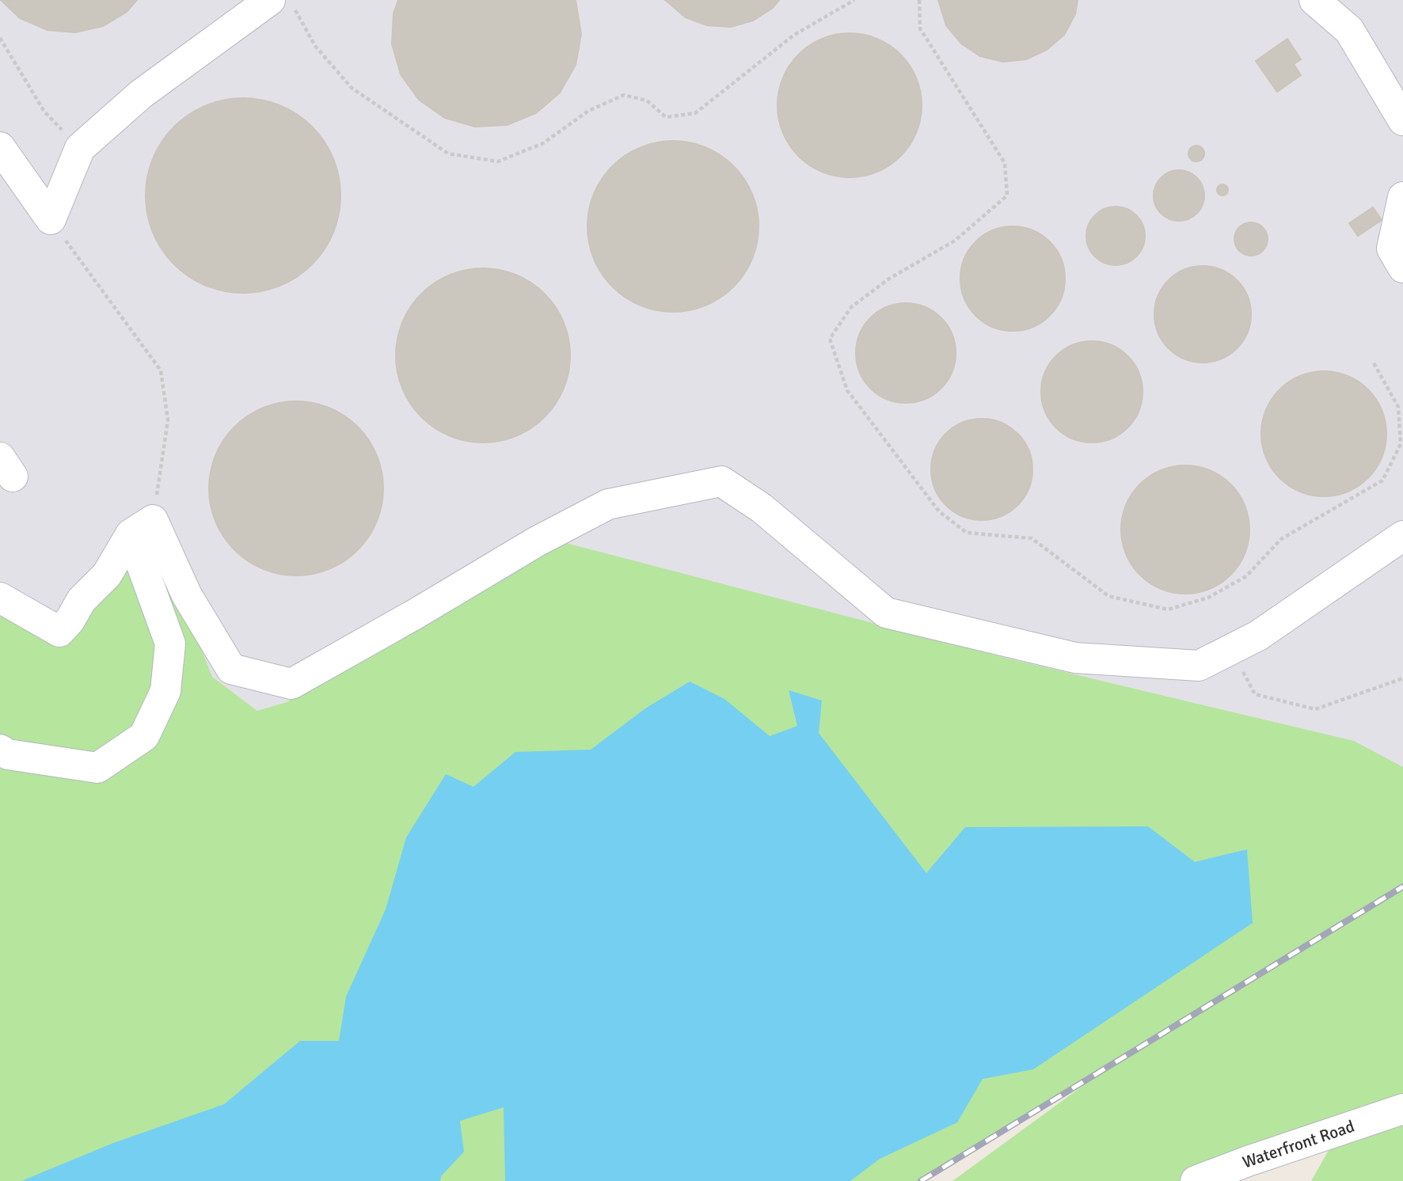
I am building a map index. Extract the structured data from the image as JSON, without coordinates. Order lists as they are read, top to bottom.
{
  "streets": {
    "street": ["Waterfront Road"]
  }
}
